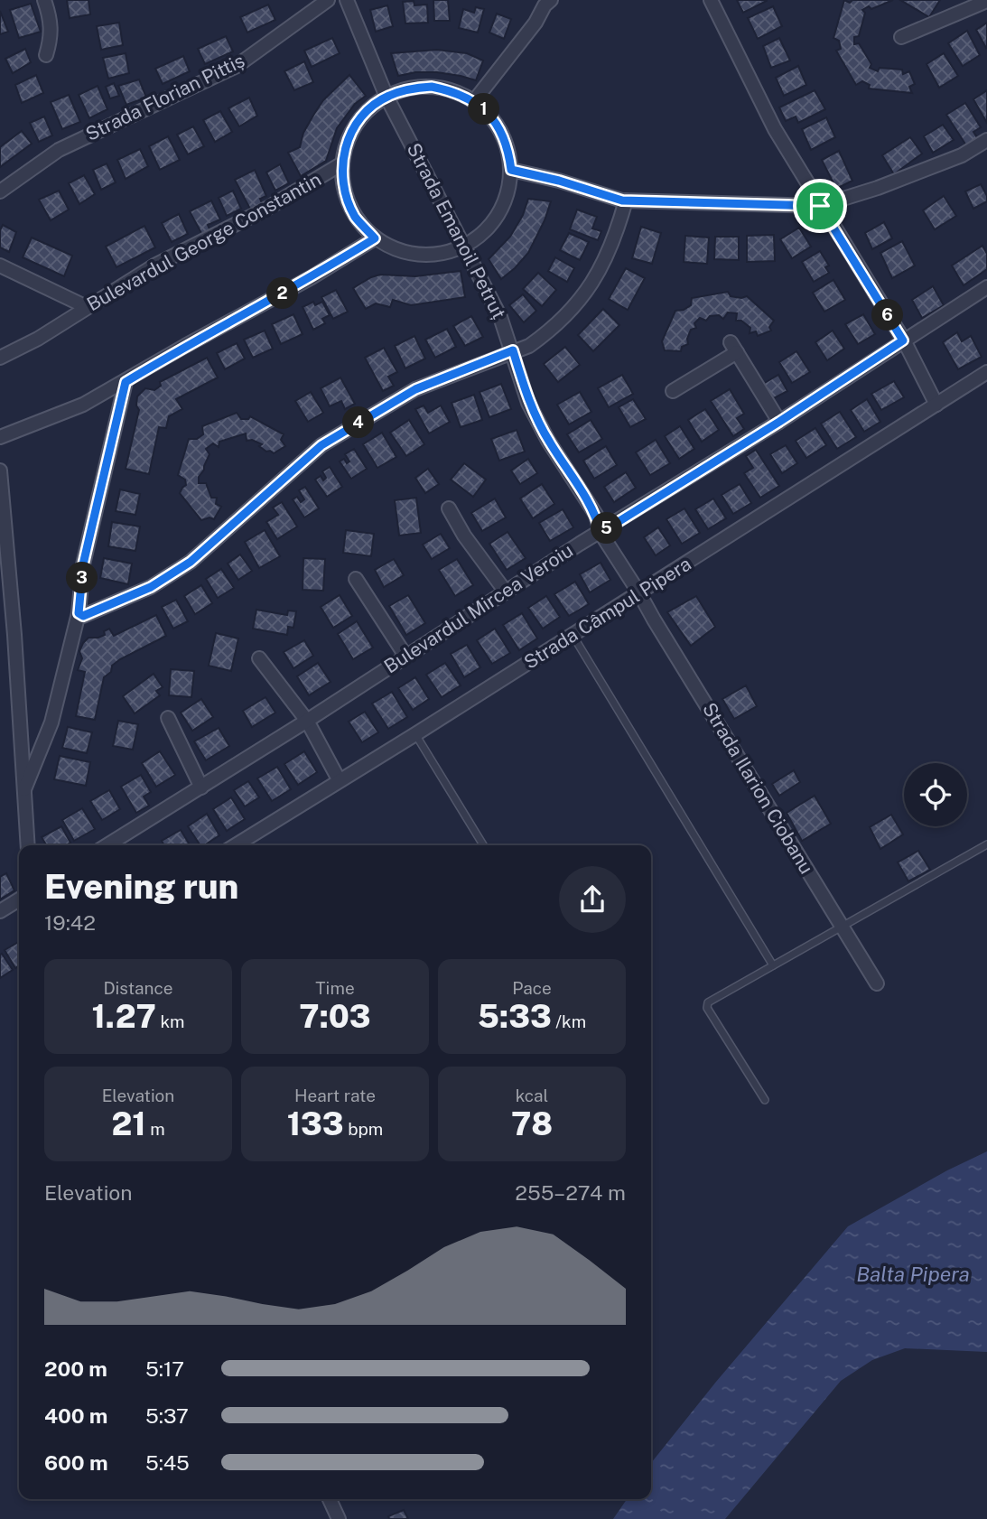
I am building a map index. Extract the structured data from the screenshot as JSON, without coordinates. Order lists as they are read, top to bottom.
{
  "streets": {
    "street": [
      "Strada Florian Pittiș",
      "Strada Emanoil Petruț",
      "Bulevardul George Constantin",
      "Bulevardul Mircea Veroiu",
      "Strada Câmpul Pipera",
      "Strada Ilarion Ciobanu"
    ]
  },
  "crossings": [
    ["Strada Emanoil Petruț", "Bulevardul Mircea Veroiu"],
    ["Strada Emanoil Petruț", "Strada Câmpul Pipera"],
    ["Strada Emanoil Petruț", "Strada Ilarion Ciobanu"],
    ["Strada Câmpul Pipera", "Strada Ilarion Ciobanu"]
  ],
  "water": ["Balta Pipera"],
  "page": {
    "pins": [
      "1",
      "2",
      "6",
      "4",
      "5",
      "3"
    ],
    "heading": ["Evening run", "19:42"],
    "stats": [
      ["Distance", "1.27 km"],
      ["Time", "7:03"],
      ["Pace", "5:33 /km"],
      ["Elevation", "21 m"],
      ["Heart rate", "133 bpm"],
      ["kcal", "78"]
    ],
    "chart": ["Elevation", "255–274 m"],
    "list": [
      {
        "name": "200 m",
        "note": "5:17"
      },
      {
        "name": "400 m",
        "note": "5:37"
      },
      {
        "name": "600 m",
        "note": "5:45"
      }
    ]
  }
}
